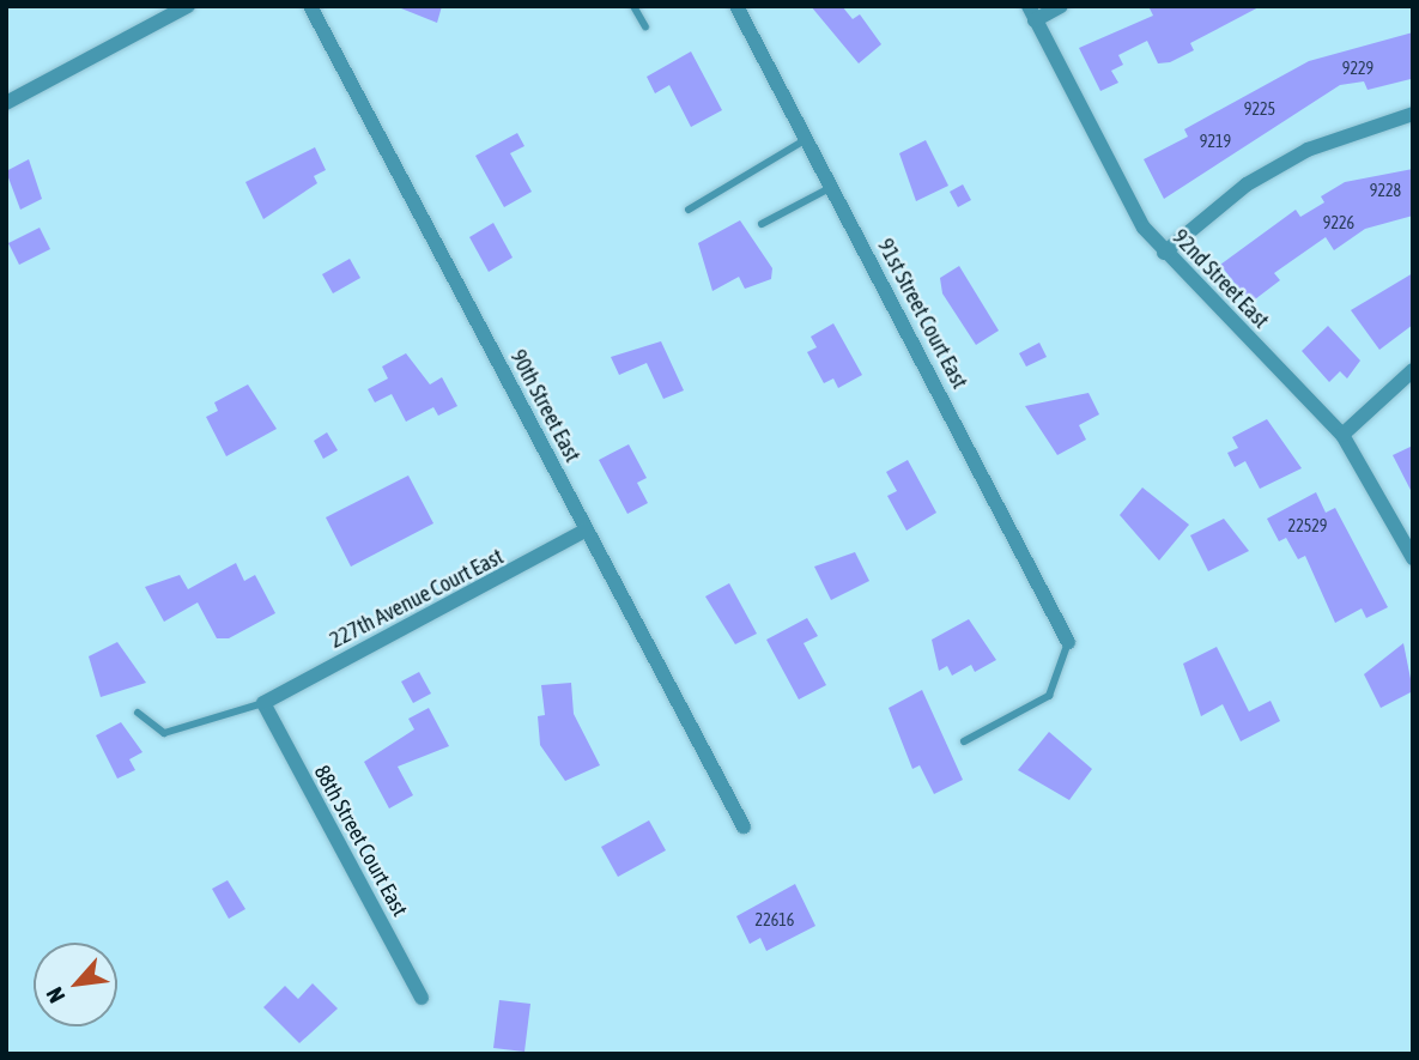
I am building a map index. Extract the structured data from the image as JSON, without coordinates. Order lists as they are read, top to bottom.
{
  "streets": {
    "street": [
      "92nd Street East",
      "91st Street Court East",
      "90th Street East",
      "227th Avenue Court East",
      "88th Street Court East"
    ]
  },
  "crossings": [
    ["90th Street East", "227th Avenue Court East"],
    ["227th Avenue Court East", "88th Street Court East"]
  ],
  "house_numbers": [
    "9229",
    "9225",
    "9219",
    "9228",
    "9226",
    "22529",
    "22616"
  ],
  "north": "bottom left"
}
